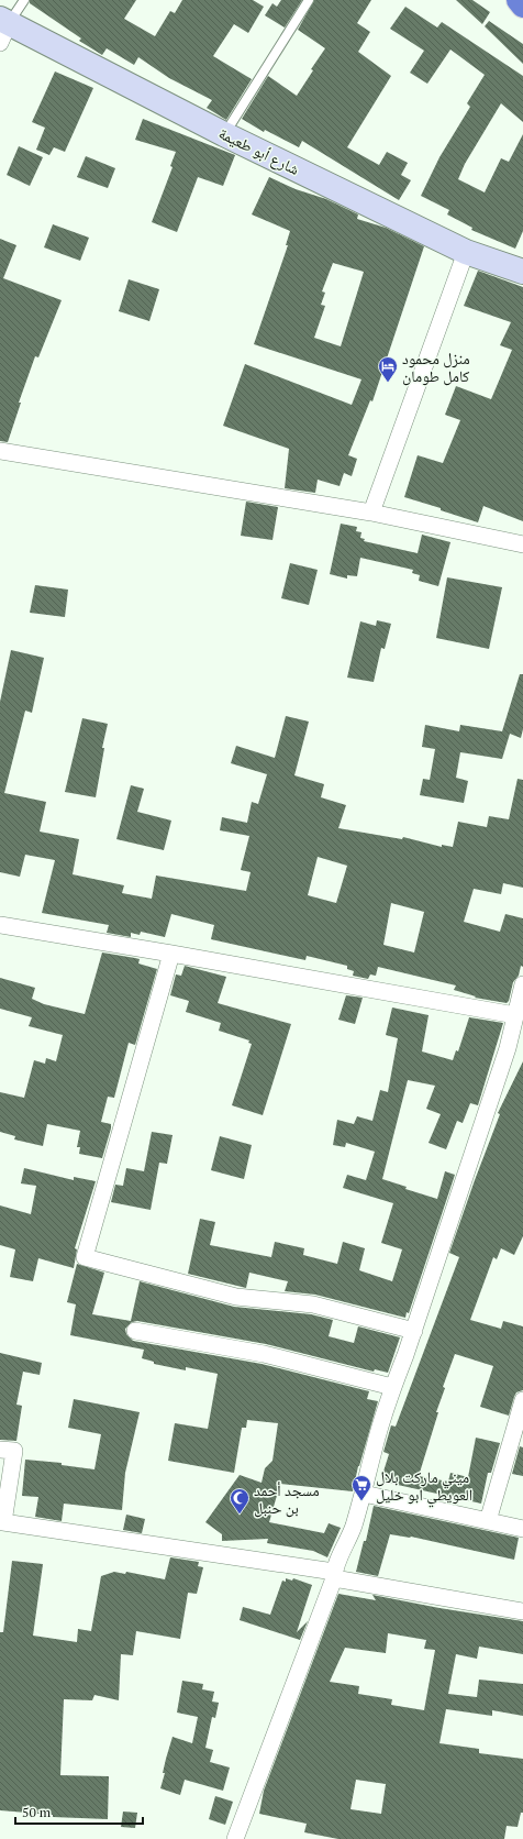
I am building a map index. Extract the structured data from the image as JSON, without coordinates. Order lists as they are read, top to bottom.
{
  "streets": {
    "street": ["شارع أبو طعيمة"]
  },
  "places": {
    "hotel": ["منزل محمود كامل طومان"],
    "supermarket": ["ميني ماركت بلال العويطي ابو خليل"],
    "mosque": ["مسجد أحمد بن حنبل"]
  },
  "scale_bar": "50 m"
}
